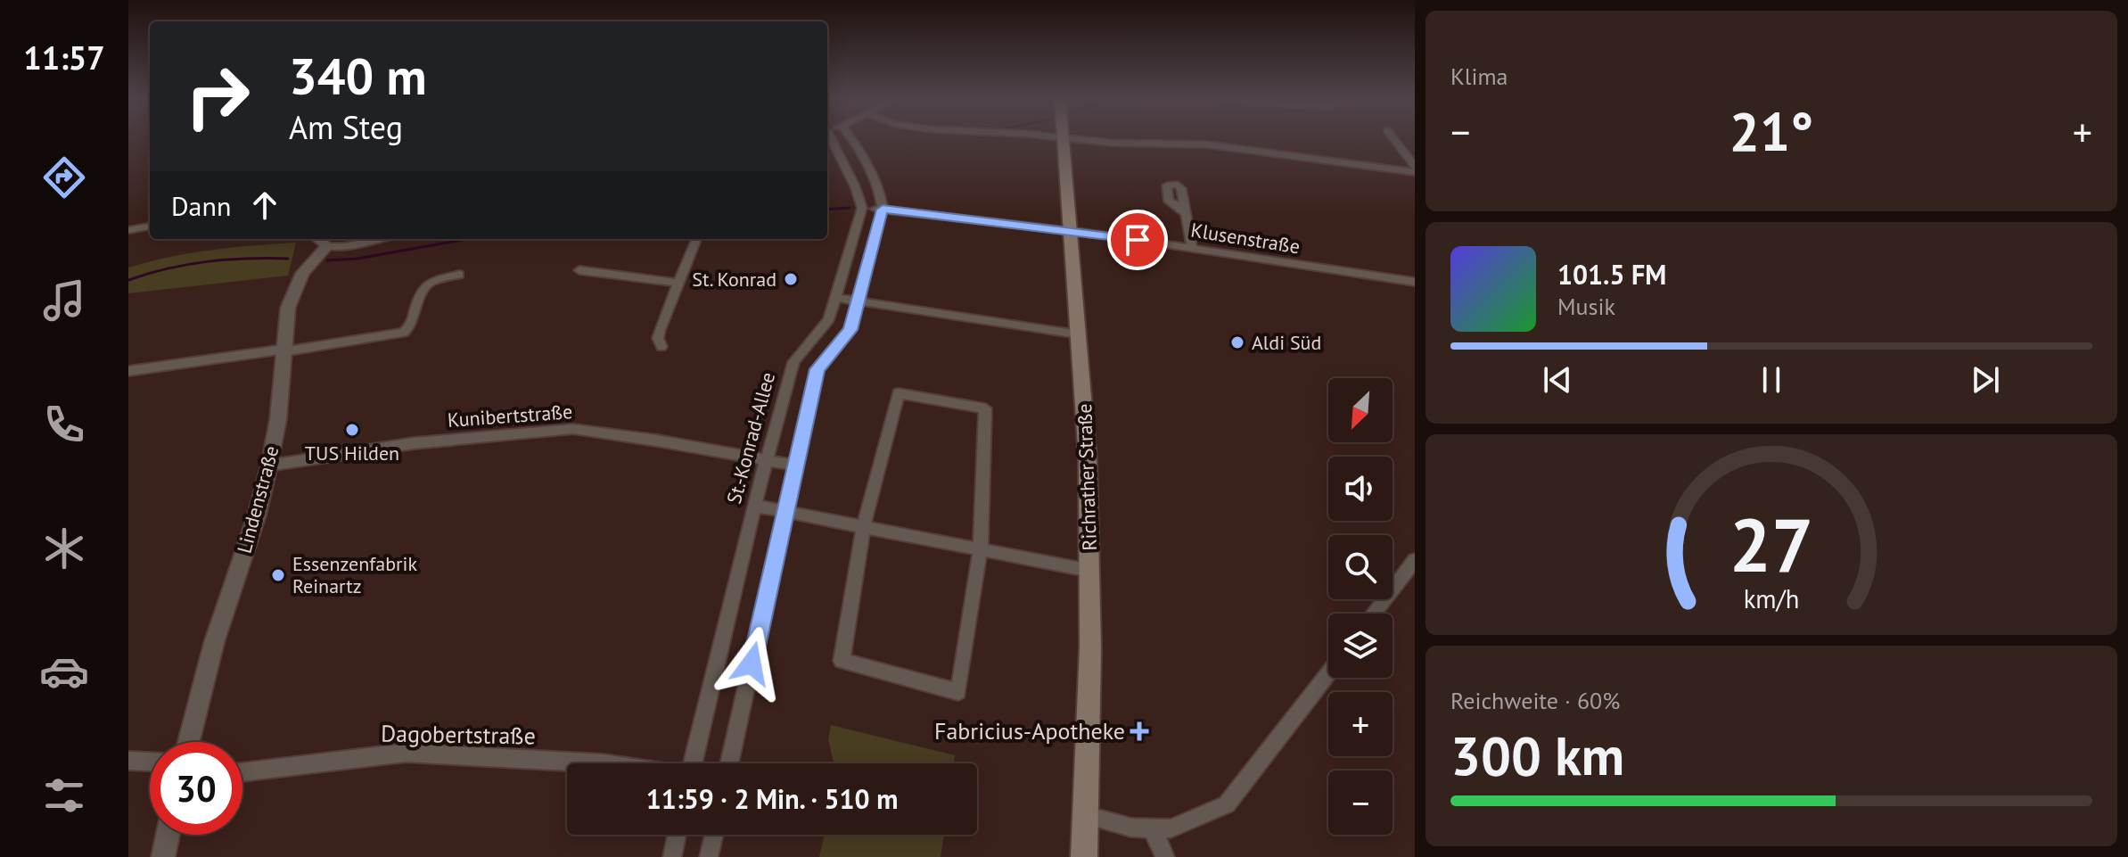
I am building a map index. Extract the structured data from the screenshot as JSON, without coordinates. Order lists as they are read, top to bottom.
{
  "streets": {
    "main road": ["Richrather Straße"],
    "street": [
      "Klusenstraße",
      "Kunibertstraße",
      "St.-Konrad-Allee",
      "Lindenstraße",
      "Dagobertstraße"
    ]
  },
  "crossings": [
    ["Klusenstraße", "St.-Konrad-Allee"],
    ["Klusenstraße", "Richrather Straße"],
    ["Kunibertstraße", "St.-Konrad-Allee"],
    ["Kunibertstraße", "Lindenstraße"]
  ],
  "places": {
    "other": [
      "St. Konrad",
      "Aldi Süd",
      "TUS Hilden",
      "Essenzenfabrik Reinartz"
    ],
    "health": ["Fabricius-Apotheke"]
  },
  "north": "bottom left",
  "page": {
    "tabs": "11:57",
    "tile": [
      "Klima",
      ["Reichweite · 60%", "300 km"]
    ],
    "turn": ["340 m", "Am Steg"],
    "heat": ["−", "21°", "+"],
    "then": "Dann",
    "song": ["101.5 FM", "Musik"],
    "map_buttons": ["+", "−"],
    "limit": "30",
    "trip": "11:59 · 2 Min. · 510 m",
    "gauge": ["27", "km/h"]
  }
}
